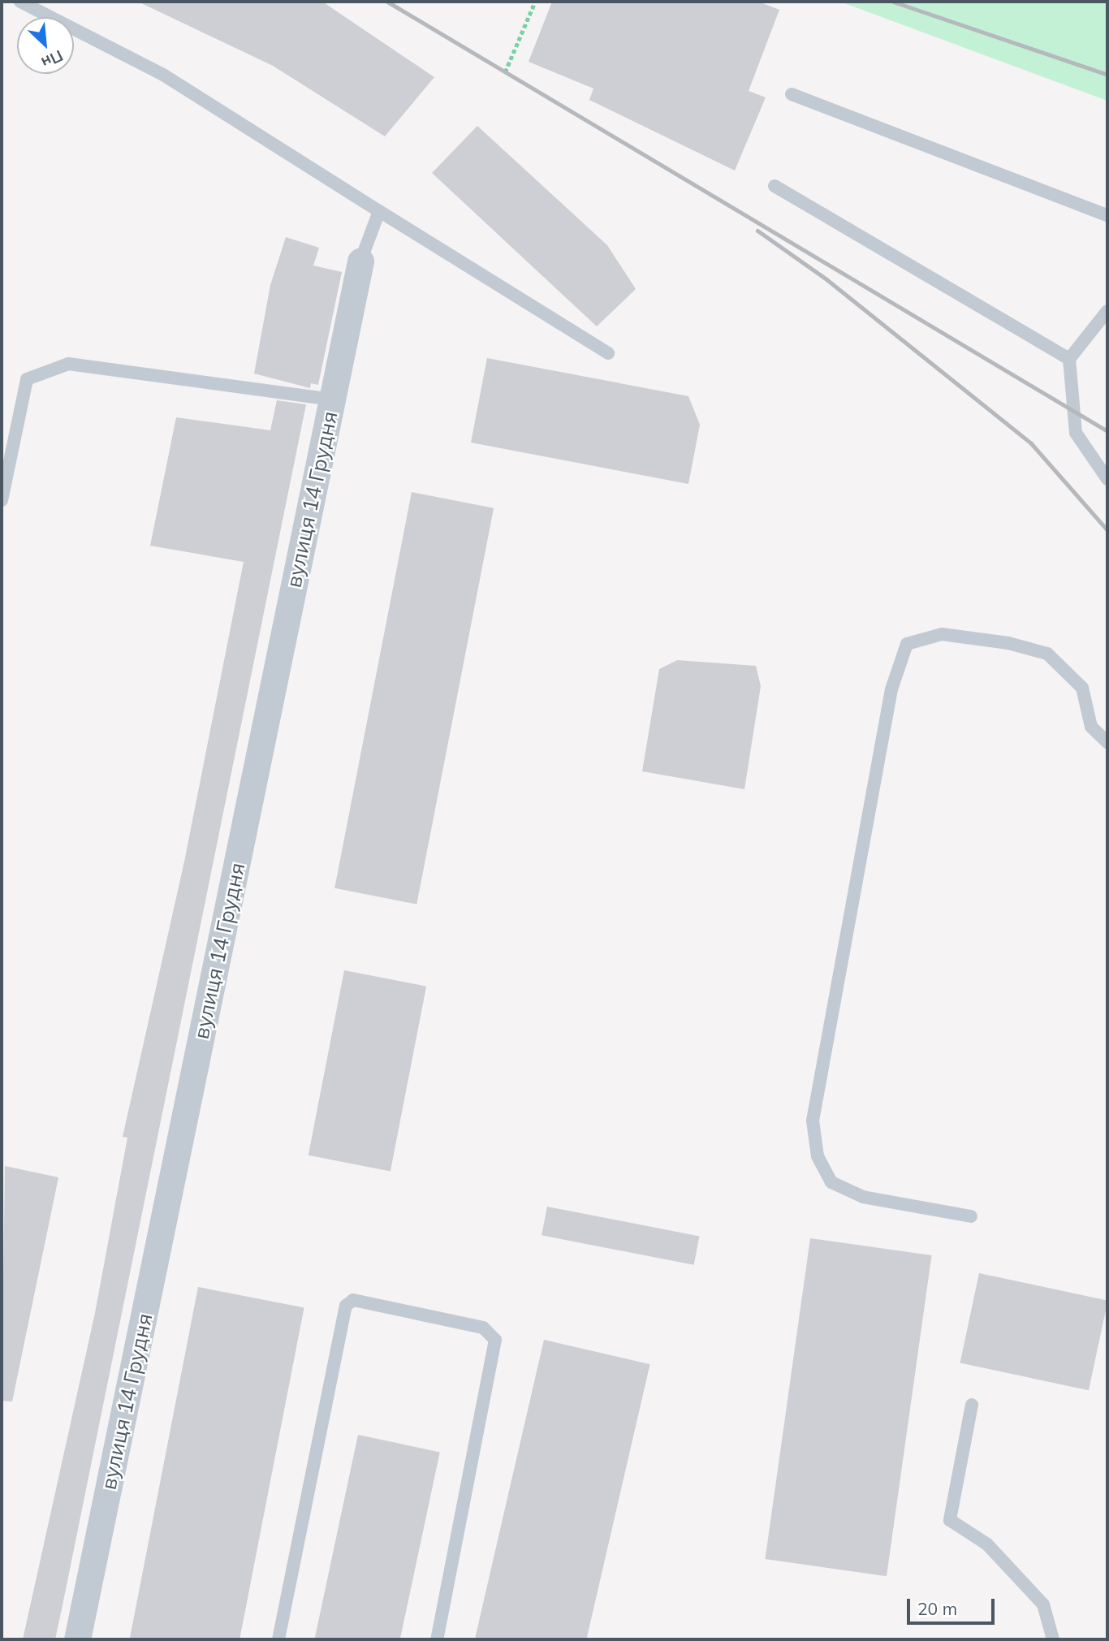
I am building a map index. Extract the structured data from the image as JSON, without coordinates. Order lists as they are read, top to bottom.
{
  "streets": {
    "street": ["вулиця 14 Грудня"]
  },
  "scale_bar": "20 m",
  "north": "bottom right"
}
